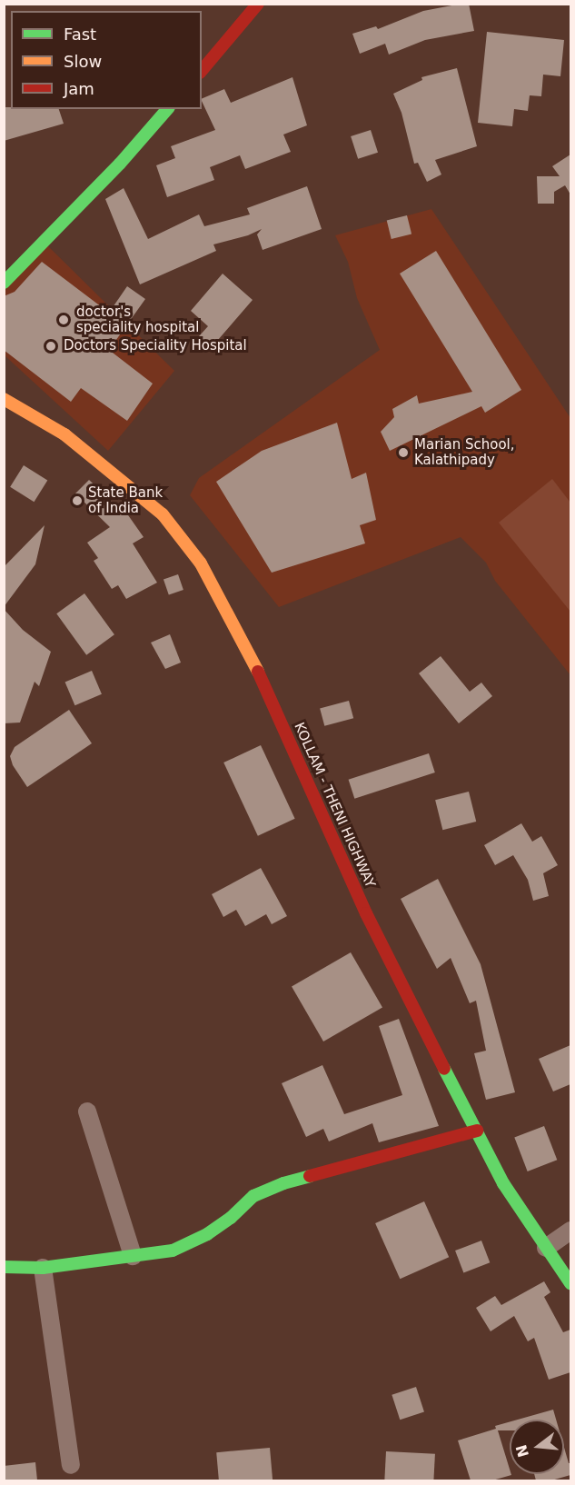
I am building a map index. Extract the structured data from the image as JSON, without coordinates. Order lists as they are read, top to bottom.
{
  "streets": {
    "main road": ["KOLLAM - THENI HIGHWAY"]
  },
  "places": [
    "doctor's speciality hospital",
    "Doctors Speciality Hospital",
    "Marian School, Kalathipady",
    "State Bank of India"
  ],
  "legend": ["Fast", "Slow", "Jam"],
  "north": "left"
}
